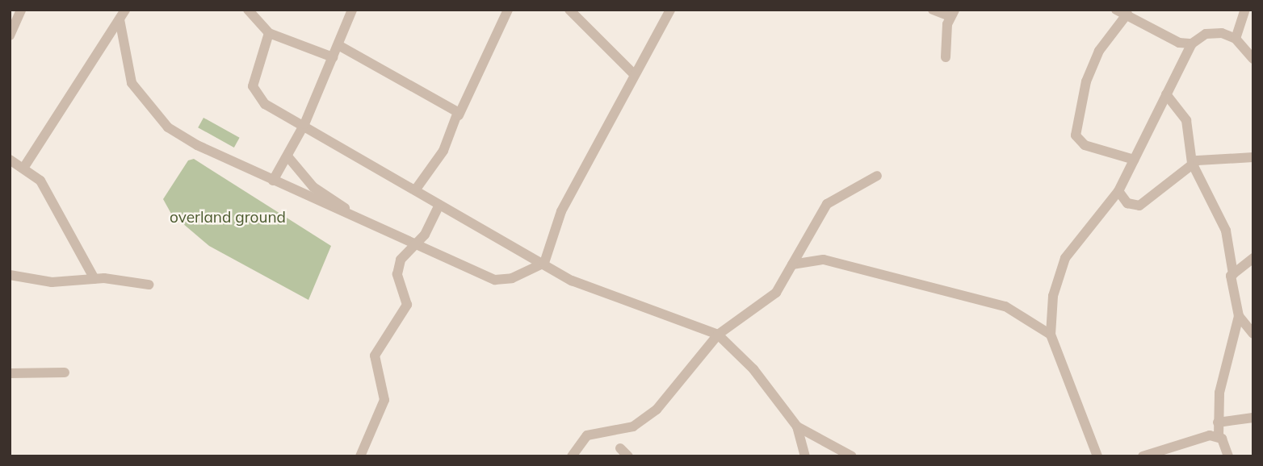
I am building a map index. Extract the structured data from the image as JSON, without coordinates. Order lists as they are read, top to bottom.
{
  "parks": ["overland ground"]
}
